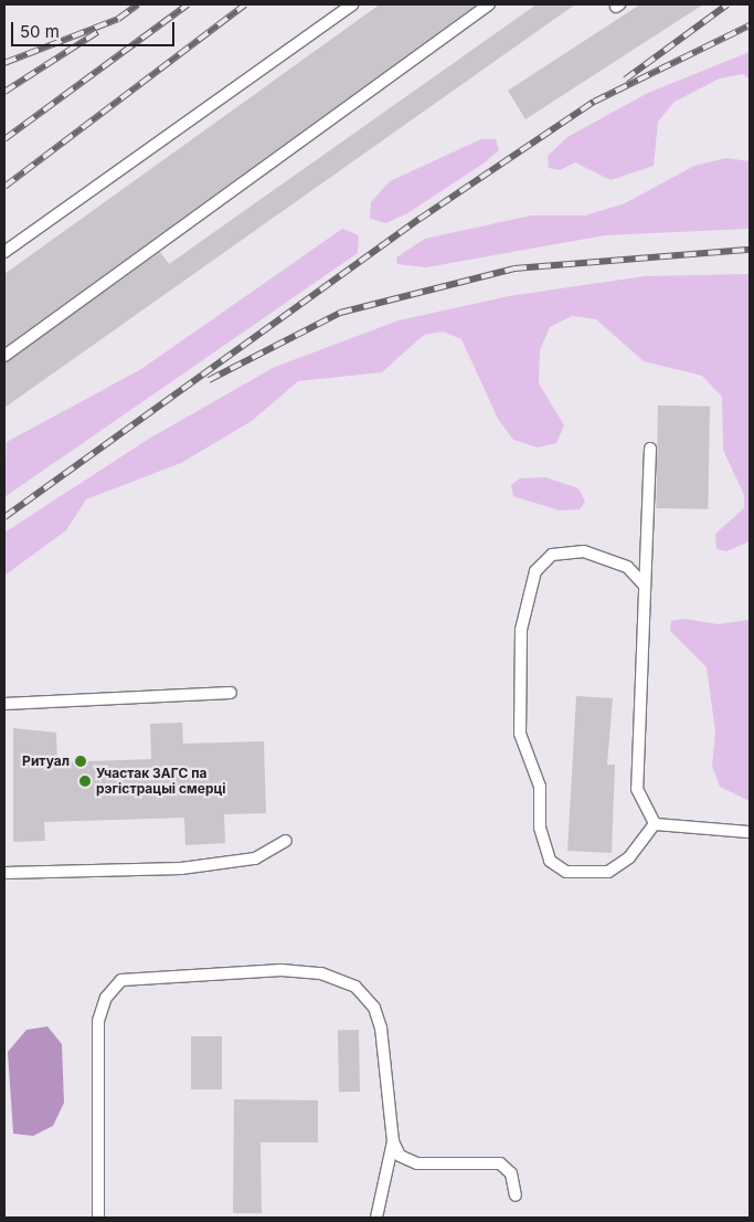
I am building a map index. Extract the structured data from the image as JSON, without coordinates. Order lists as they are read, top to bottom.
{
  "places": ["Ритуал", "Участак ЗАГС па рэгістрацыі смерці"],
  "scale_bar": "50 m"
}
